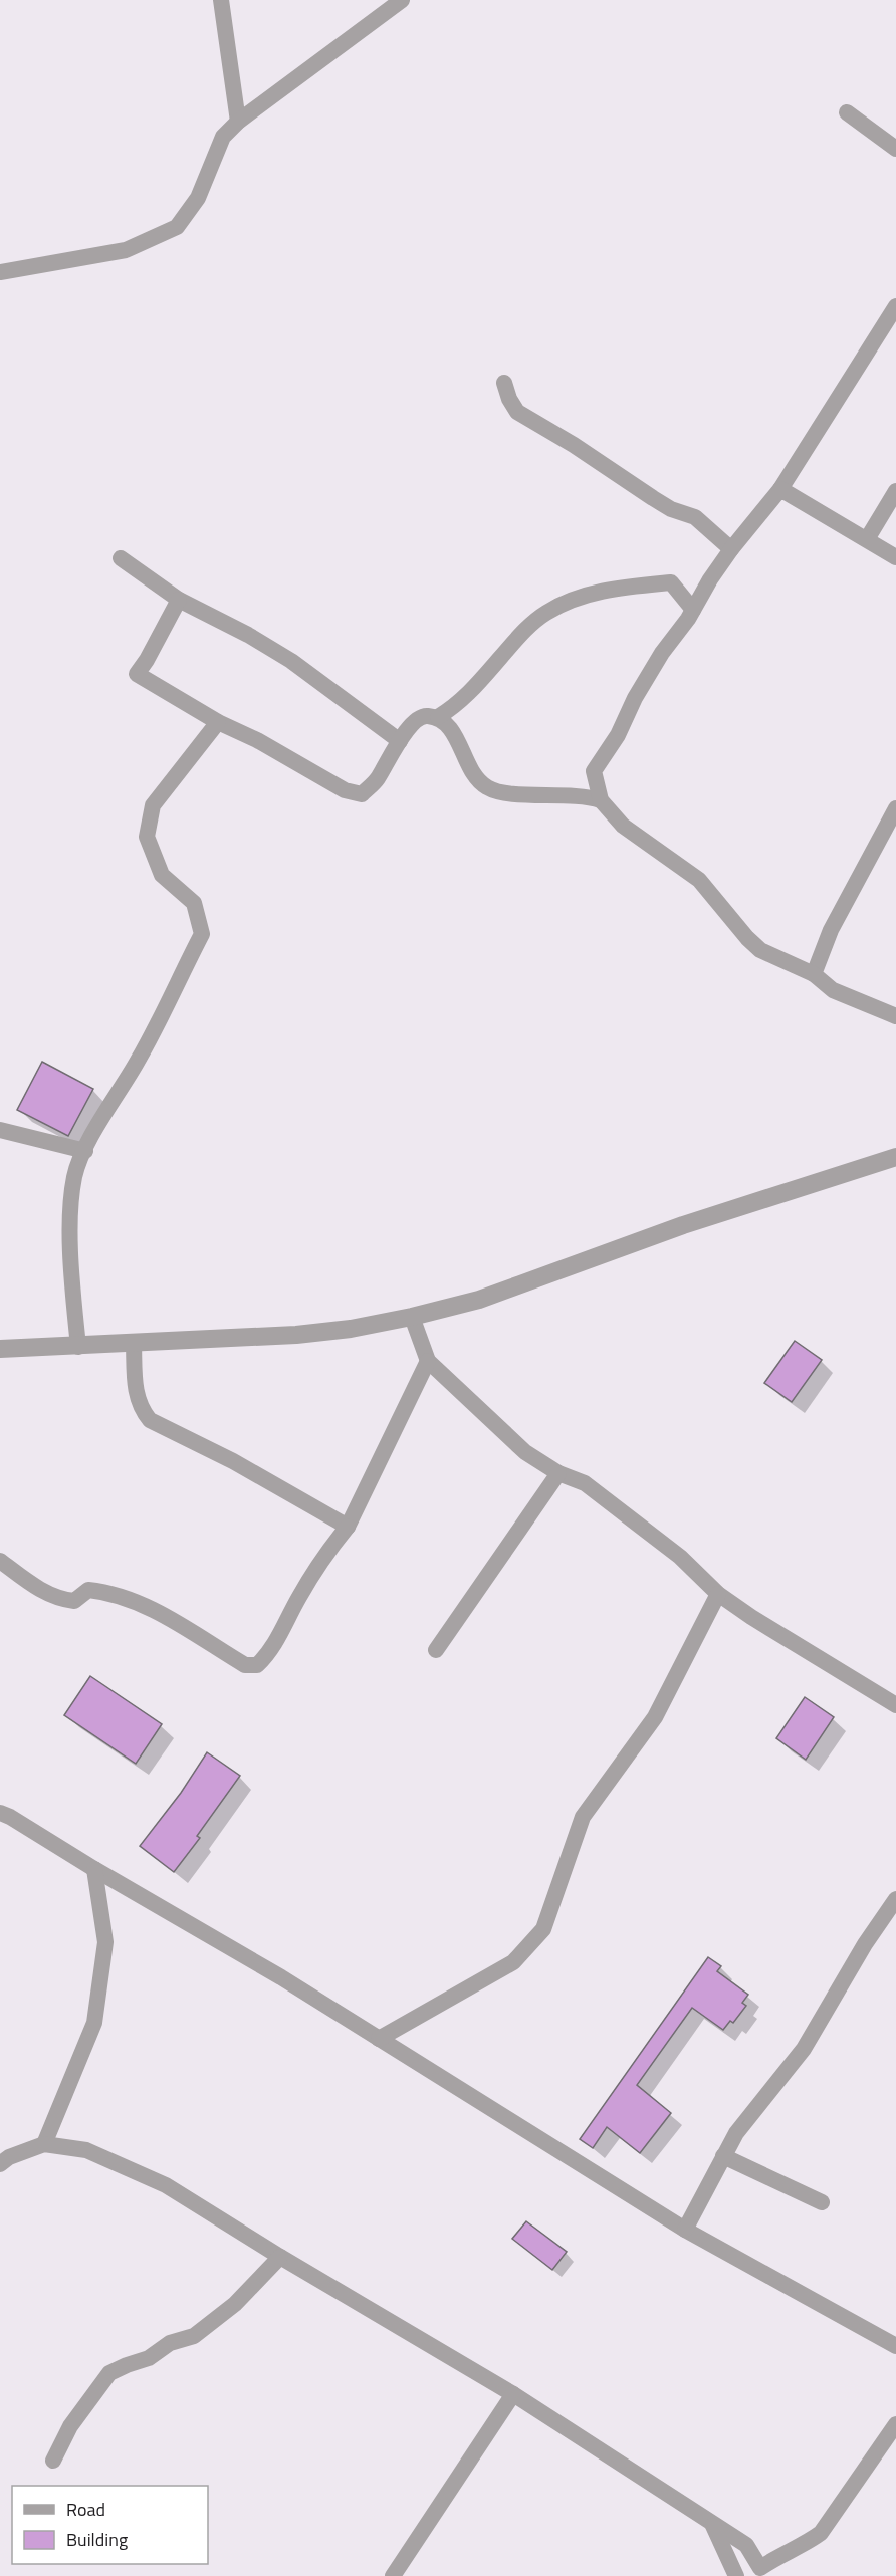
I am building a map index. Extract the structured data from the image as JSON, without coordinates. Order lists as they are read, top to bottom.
{
  "legend": ["Road", "Building"]
}
